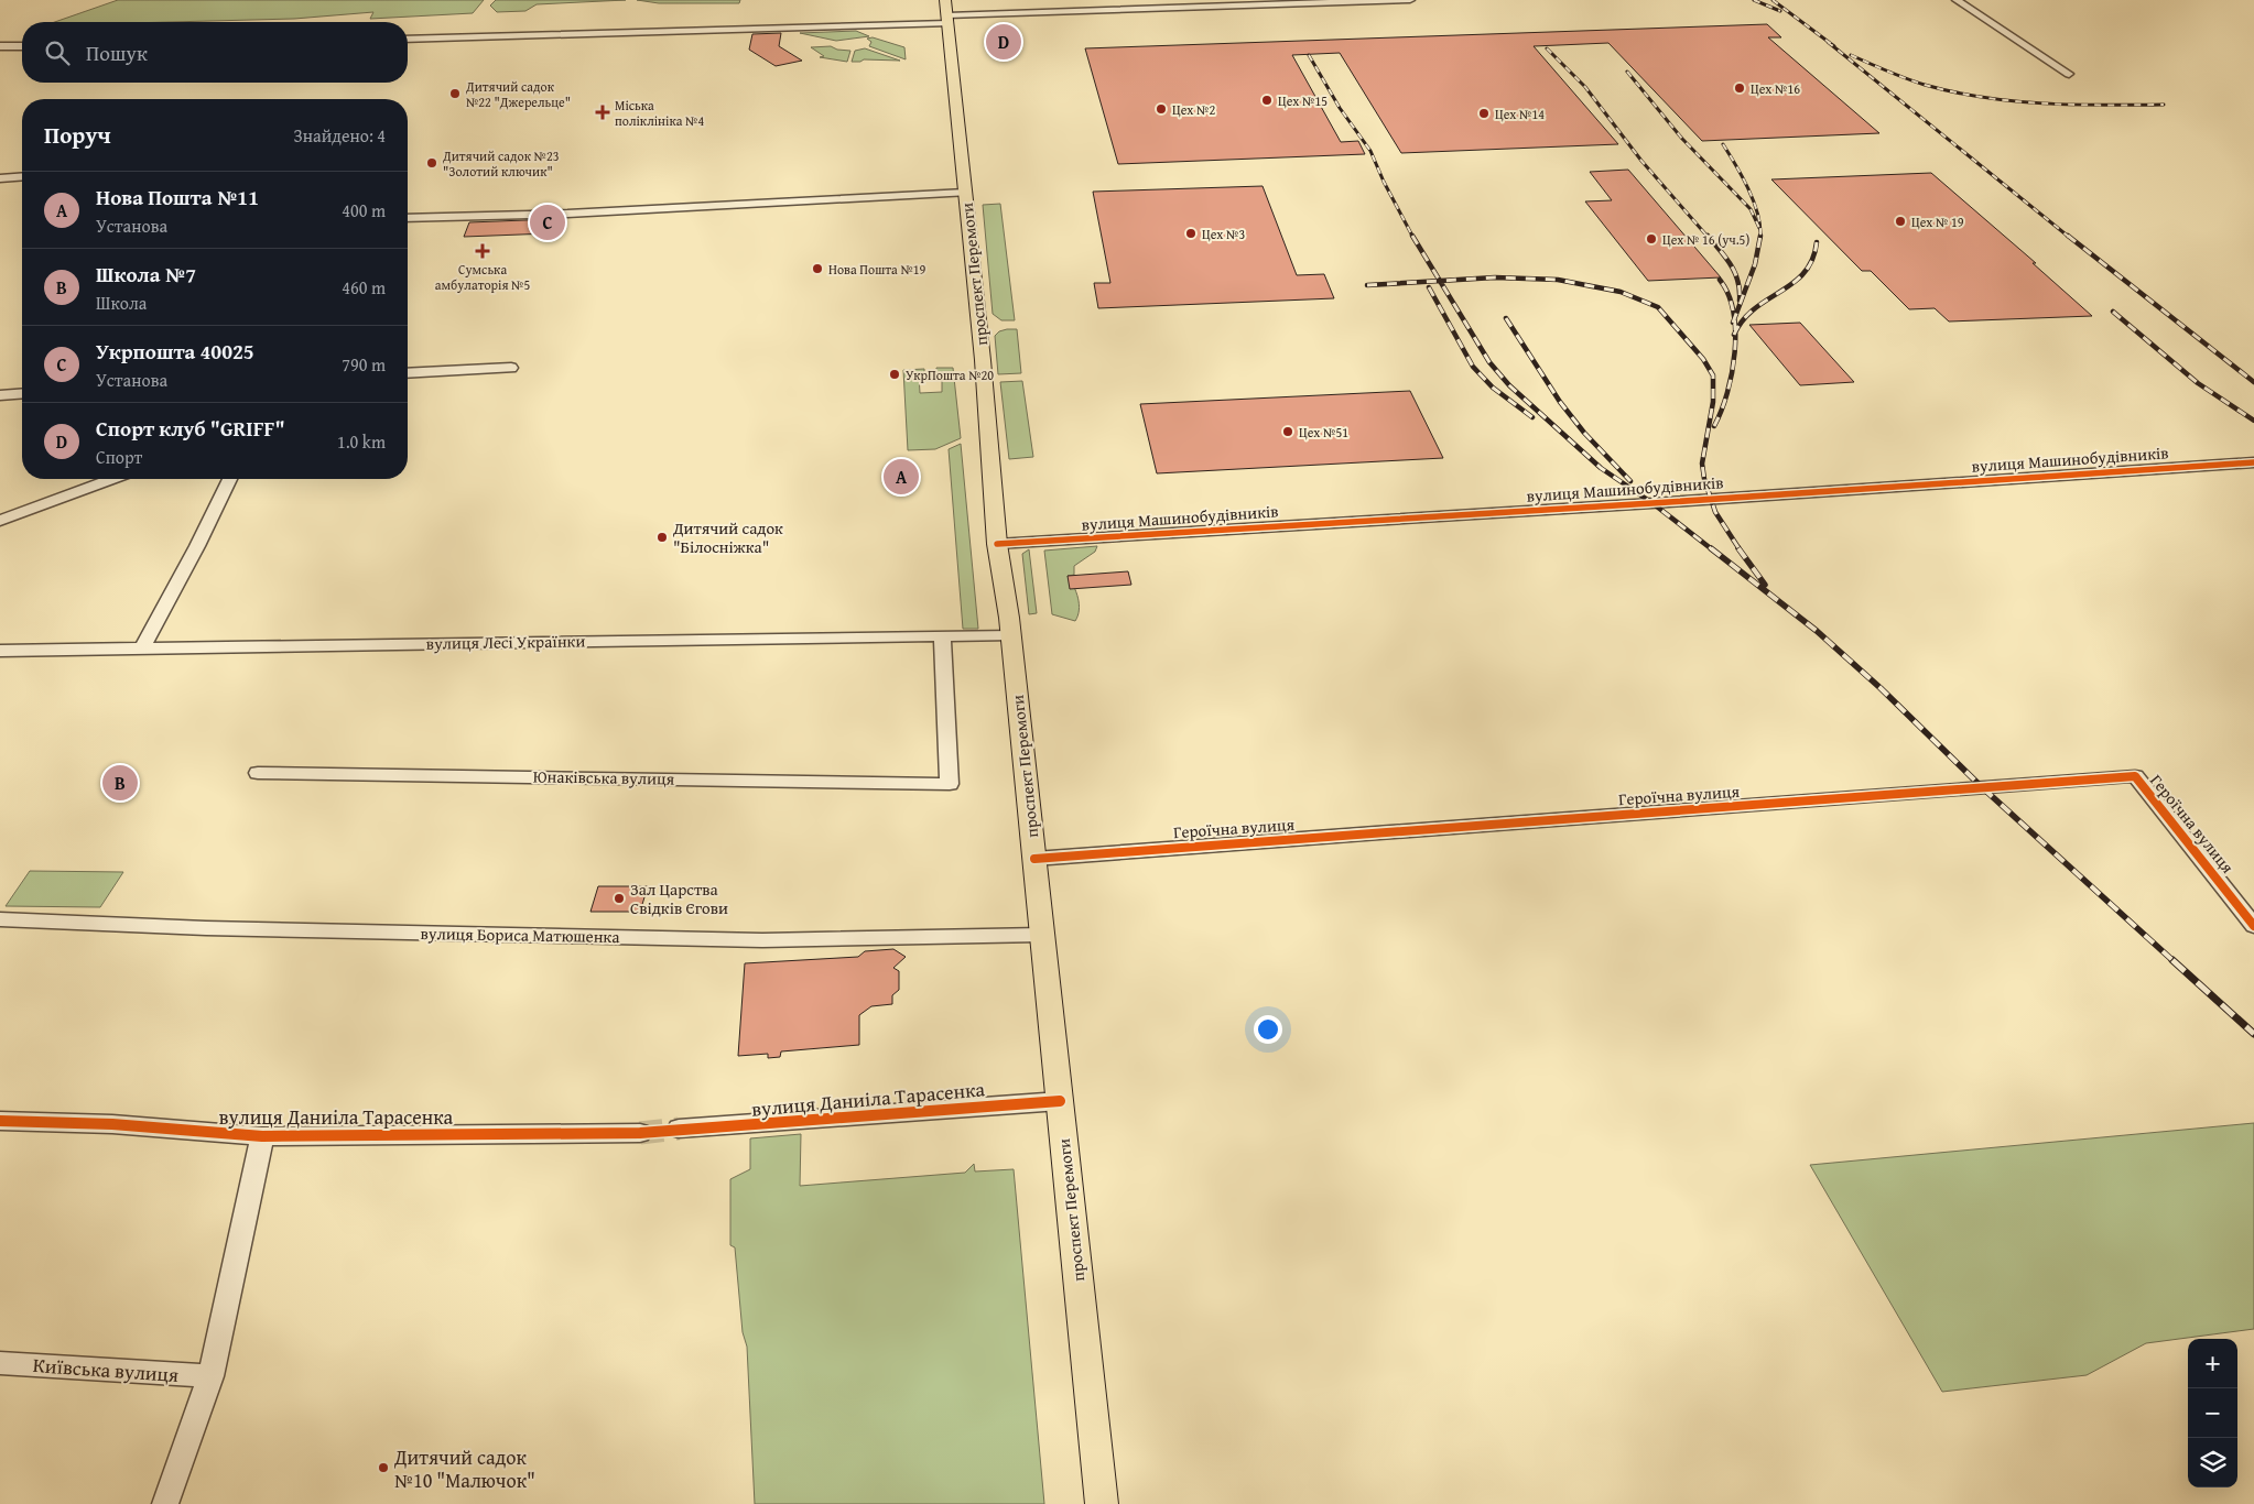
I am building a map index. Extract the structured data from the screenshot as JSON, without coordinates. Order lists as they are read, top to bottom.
{
  "streets": {
    "main road": ["проспект Перемоги"],
    "street": [
      "вулиця Машинобудівників",
      "вулиця Лесі Українки",
      "Юнаківська вулиця",
      "Героїчна вулиця",
      "вулиця Бориса Матюшенка",
      "вулиця Даниіла Тарасенка",
      "Київська вулиця"
    ]
  },
  "crossings": [
    ["проспект Перемоги", "вулиця Машинобудівників"],
    ["проспект Перемоги", "вулиця Лесі Українки"],
    ["проспект Перемоги", "Героїчна вулиця"],
    ["проспект Перемоги", "вулиця Бориса Матюшенка"],
    ["проспект Перемоги", "вулиця Даниіла Тарасенка"],
    ["вулиця Лесі Українки", "Юнаківська вулиця"]
  ],
  "places": {
    "other": [
      "Цех №16",
      "Дитячий садок №22 \"Джерельце\"",
      "Цех №15",
      "Цех №2",
      "Цех №14",
      "Дитячий садок №23 \"Золотий ключик\"",
      "Цех № 19",
      "Цех №3",
      "Цех № 16 (уч.5)",
      "Нова Пошта №19",
      "УкрПошта №20",
      "Цех №51",
      "Дитячий садок \"Білосніжка\"",
      "Зал Царства Свідків Єгови",
      "Дитячий садок №10 \"Малючок\""
    ],
    "health": ["Міська поліклініка №4", "Сумська амбулаторія №5"]
  },
  "page": {
    "pins": [
      "D",
      "C",
      "A",
      "B"
    ],
    "search": "Пошук",
    "heading": ["Поруч", "Знайдено: 4"],
    "list": [
      {
        "mark": "A",
        "name": "Нова Пошта №11",
        "note": "Установа",
        "value": "400 m"
      },
      {
        "mark": "B",
        "name": "Школа №7",
        "note": "Школа",
        "value": "460 m"
      },
      {
        "mark": "C",
        "name": "Укрпошта 40025",
        "note": "Установа",
        "value": "790 m"
      },
      {
        "mark": "D",
        "name": "Спорт клуб \"GRIFF\"",
        "note": "Спорт",
        "value": "1.0 km"
      }
    ],
    "map_buttons": ["+", "−"]
  }
}
